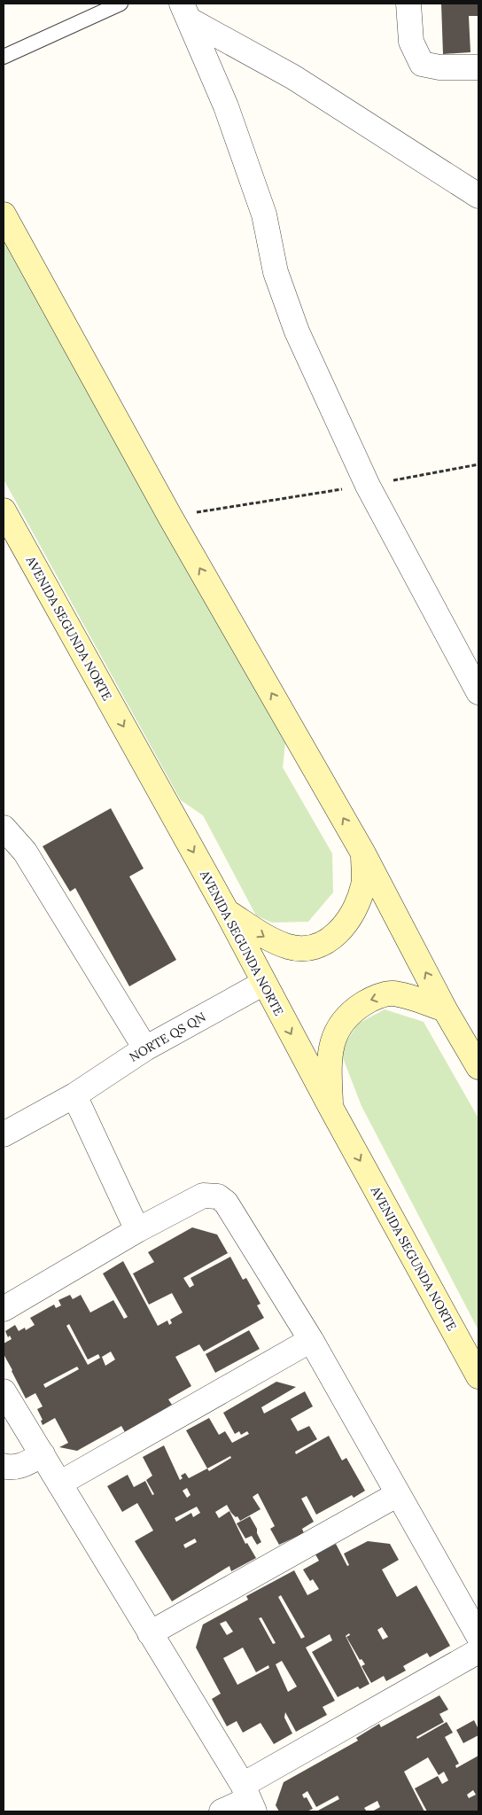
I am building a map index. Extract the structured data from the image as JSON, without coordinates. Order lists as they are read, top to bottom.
{
  "streets": {
    "main road": ["AVENIDA SEGUNDA NORTE"],
    "street": ["NORTE QS QN"]
  },
  "crossings": [
    ["AVENIDA SEGUNDA NORTE", "NORTE QS QN"]
  ]
}
